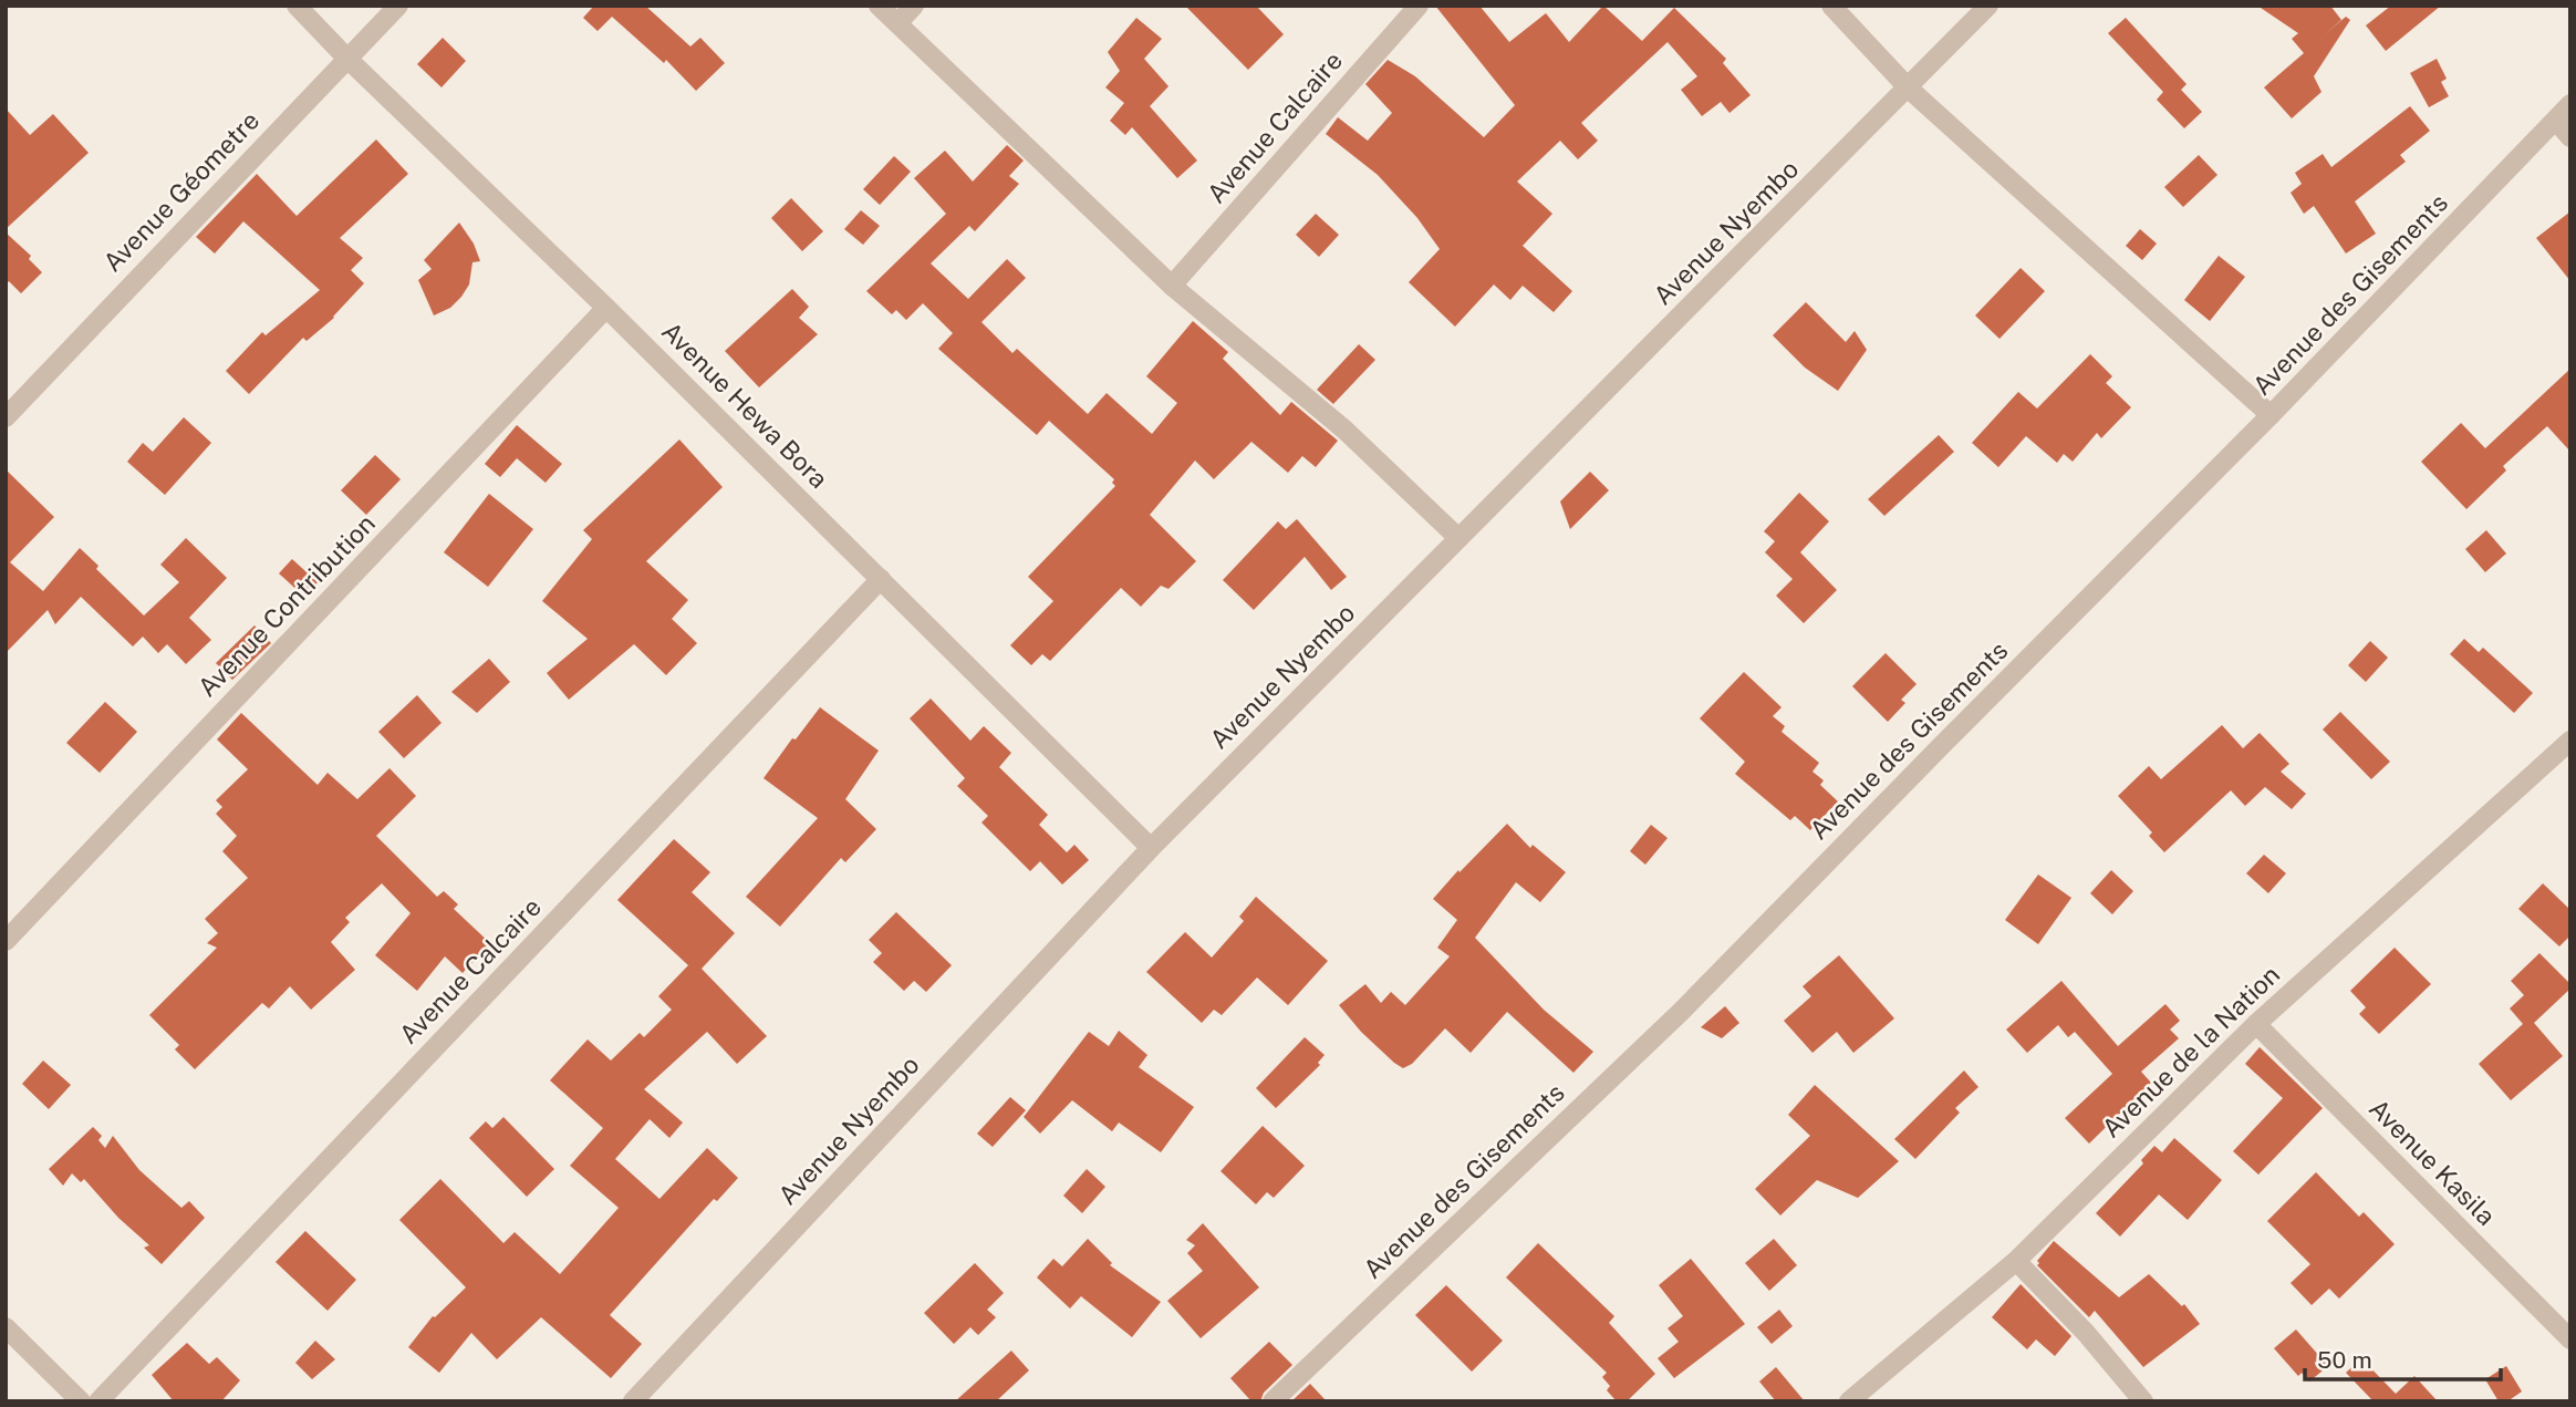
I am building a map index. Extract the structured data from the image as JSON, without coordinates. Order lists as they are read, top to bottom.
{
  "streets": {
    "street": [
      "Avenue Calcaire",
      "Avenue Géometre",
      "Avenue Nyembo",
      "Avenue des Gisements",
      "Avenue Hewa Bora",
      "Avenue Contribution",
      "Avenue de la Nation",
      "Avenue Kasila"
    ]
  },
  "crossings": [
    ["Avenue Calcaire", "Avenue Hewa Bora"],
    ["Avenue Géometre", "Avenue Hewa Bora"],
    ["Avenue Nyembo", "Avenue Hewa Bora"],
    ["Avenue Hewa Bora", "Avenue Contribution"],
    ["Avenue de la Nation", "Avenue Kasila"]
  ],
  "scale_bar": "50 m"
}
